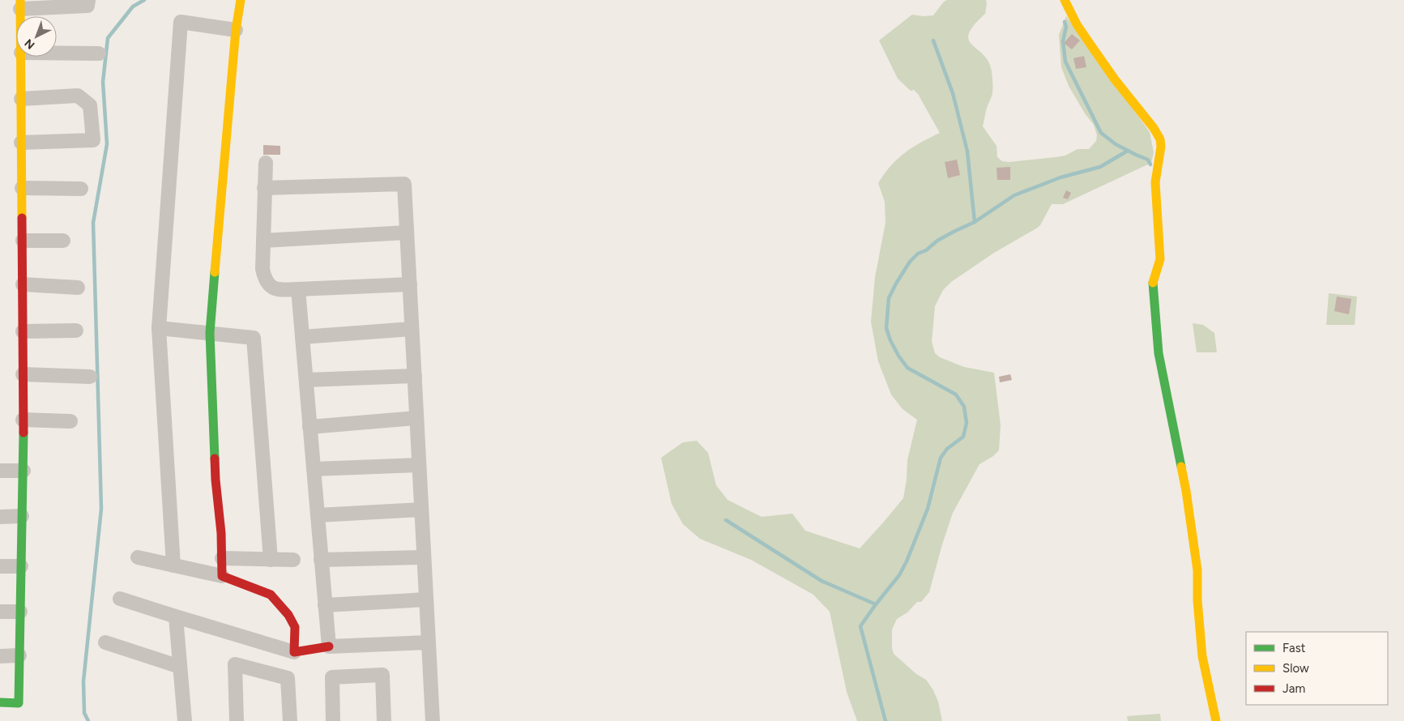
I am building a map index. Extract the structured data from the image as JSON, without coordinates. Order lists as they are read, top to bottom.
{
  "legend": ["Fast", "Slow", "Jam"],
  "north": "bottom left"
}
